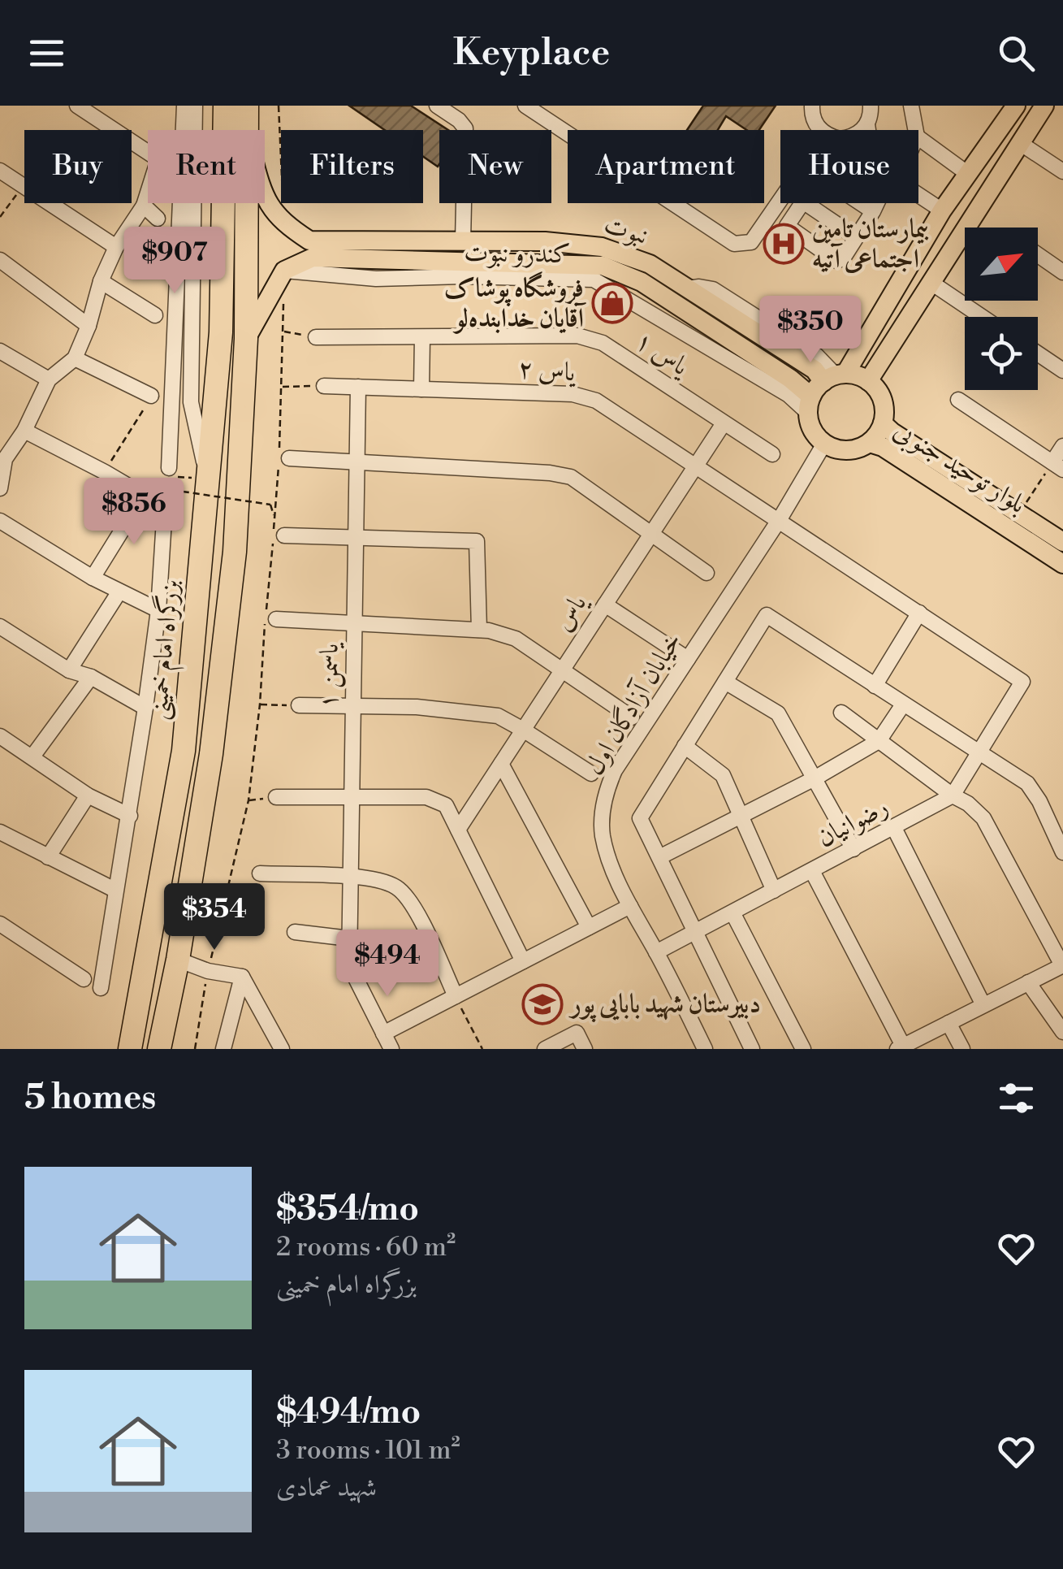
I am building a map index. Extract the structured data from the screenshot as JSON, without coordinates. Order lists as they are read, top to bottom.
{
  "streets": {
    "highway": ["بزرگراه امام خمینی"],
    "main road": ["نبوت", "بلوار توحید جنوبی"],
    "street": [
      "یاس ۱",
      "یاس ۲",
      "یاس",
      "یاسمن ۱",
      "خیابان آزادگان اول",
      "رضوانیان"
    ]
  },
  "crossings": [
    ["نبوت", "بلوار توحید جنوبی"],
    ["نبوت", "خیابان آزادگان اول"],
    ["یاس ۱", "یاس"],
    ["یاس ۲", "یاس"],
    ["یاس ۲", "یاسمن ۱"],
    ["یاس ۲", "خیابان آزادگان اول"],
    ["بلوار توحید جنوبی", "خیابان آزادگان اول"],
    ["خیابان آزادگان اول", "رضوانیان"]
  ],
  "places": {
    "hospital": ["بیمارستان تامین اجتماعی آتیه"],
    "shop": ["فروشگاه پوشاک آقایان خدابنده‌لو"],
    "school or university": ["دبیرستان شهید بابایی پور"]
  },
  "north": "top right",
  "page": {
    "header": "Keyplace",
    "chip": [
      "Buy",
      "Rent",
      "Filters",
      "New",
      "Apartment",
      "House"
    ],
    "price": [
      "$907",
      "$350",
      "$856",
      "$354",
      "$494"
    ],
    "heading": "5 homes",
    "list": [
      {
        "name": "$354/mo",
        "note": "2 rooms · 60 m² · بزرگراه امام خمینی"
      },
      {
        "name": "$494/mo",
        "note": "3 rooms · 101 m² · شهید عمادی"
      }
    ]
  }
}
